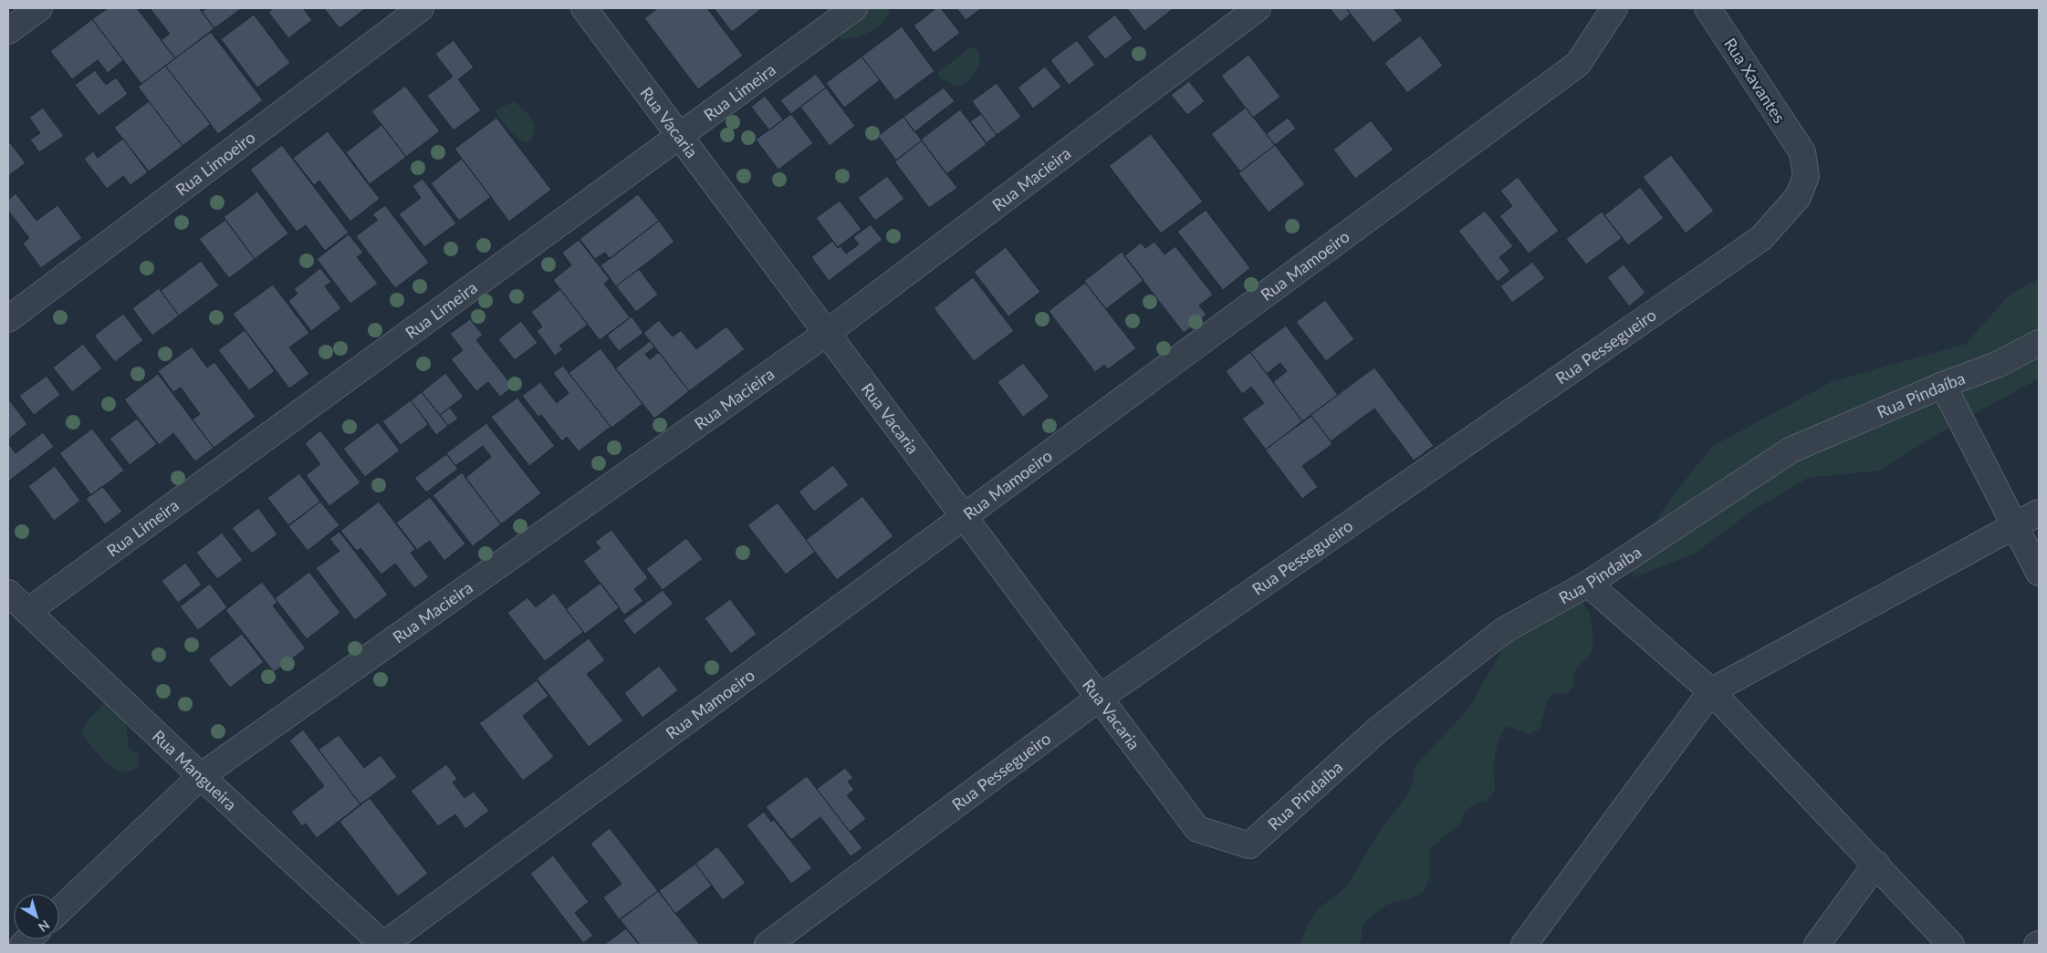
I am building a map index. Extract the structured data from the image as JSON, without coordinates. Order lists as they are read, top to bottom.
{
  "streets": {
    "street": [
      "Rua Xavantes",
      "Rua Limeira",
      "Rua Vacaria",
      "Rua Limoeiro",
      "Rua Macieira",
      "Rua Mamoeiro",
      "Rua Pessegueiro",
      "Rua Pindaíba",
      "Rua Mangueira"
    ]
  },
  "crossings": [
    ["Rua Xavantes", "Rua Pessegueiro"],
    ["Rua Limeira", "Rua Vacaria"],
    ["Rua Limeira", "Rua Mangueira"],
    ["Rua Vacaria", "Rua Macieira"],
    ["Rua Vacaria", "Rua Mamoeiro"],
    ["Rua Vacaria", "Rua Pessegueiro"],
    ["Rua Vacaria", "Rua Pindaíba"],
    ["Rua Macieira", "Rua Mangueira"],
    ["Rua Mamoeiro", "Rua Mangueira"]
  ],
  "north": "bottom right"
}
